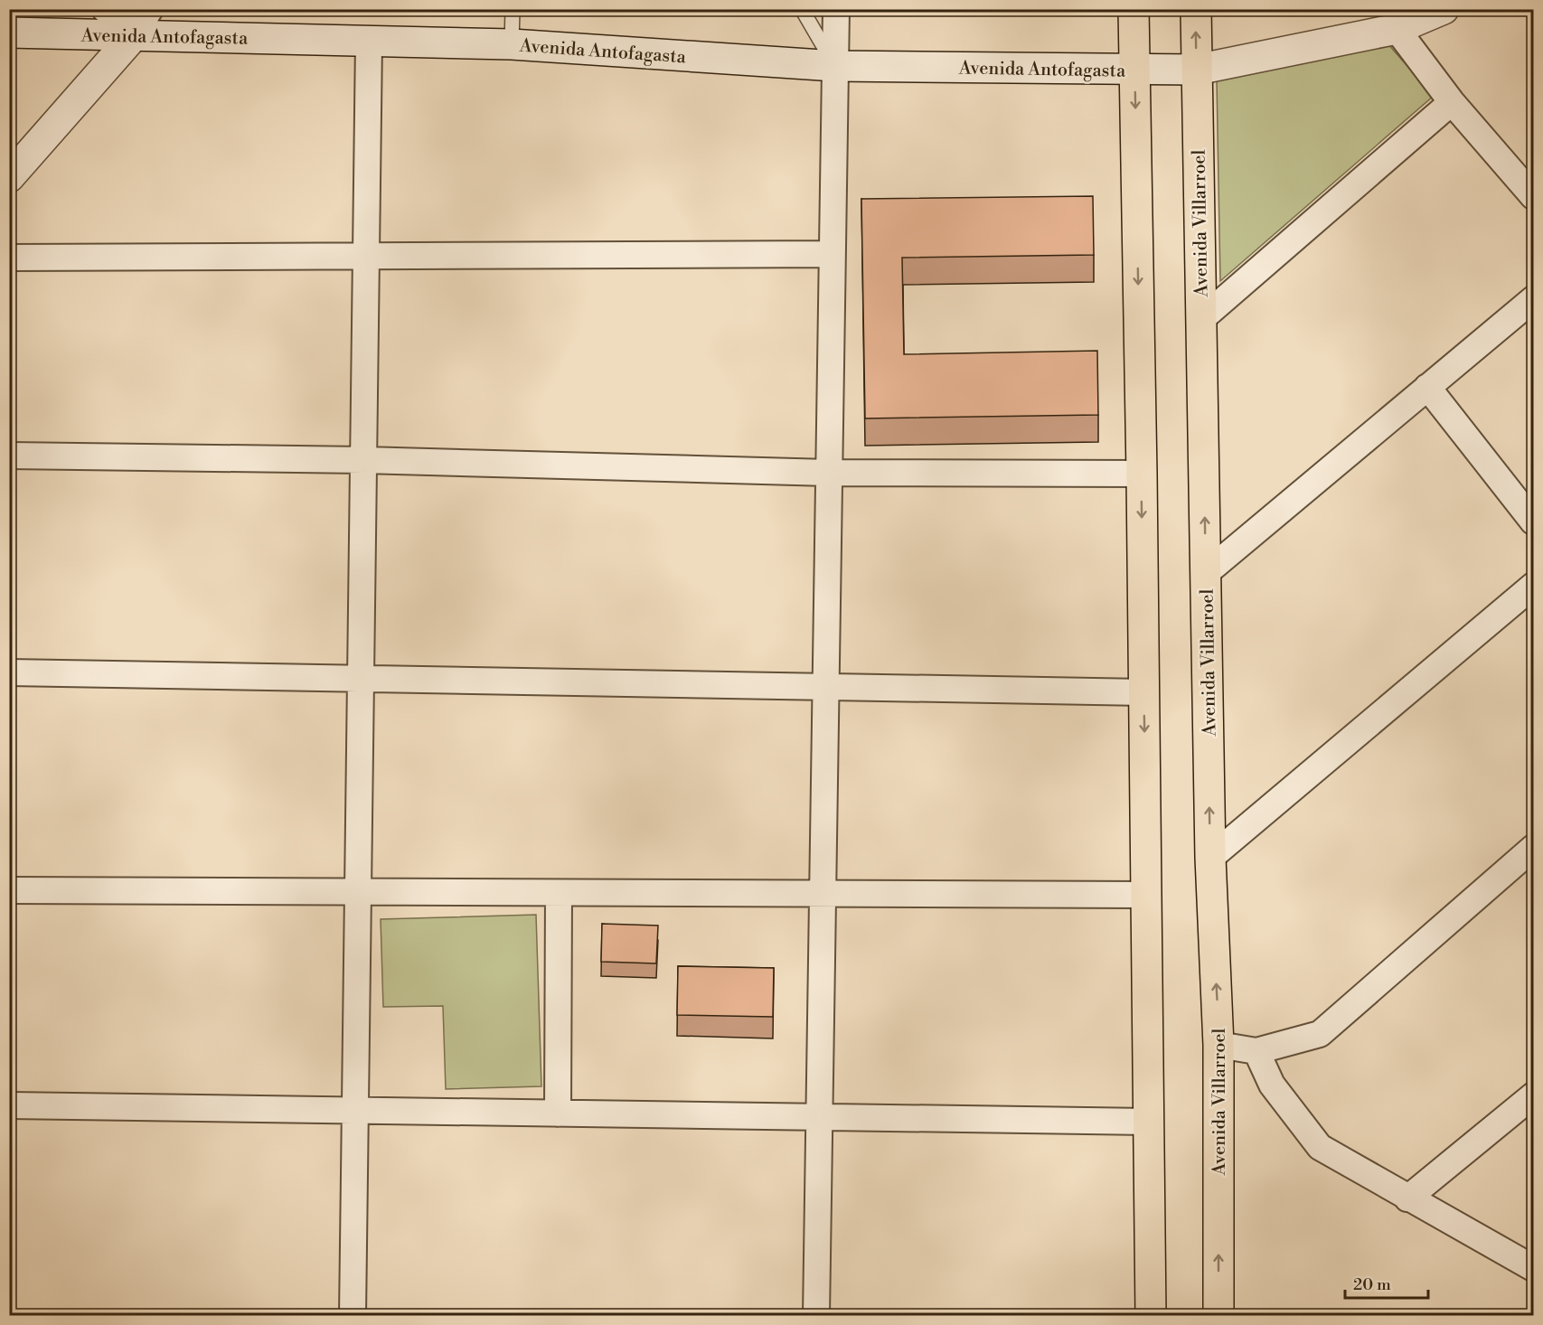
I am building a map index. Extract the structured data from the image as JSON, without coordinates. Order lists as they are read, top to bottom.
{
  "streets": {
    "main road": ["Avenida Antofagasta", "Avenida Villarroel"]
  },
  "crossings": [
    ["Avenida Antofagasta", "Avenida Villarroel"]
  ],
  "scale_bar": "20 m"
}
